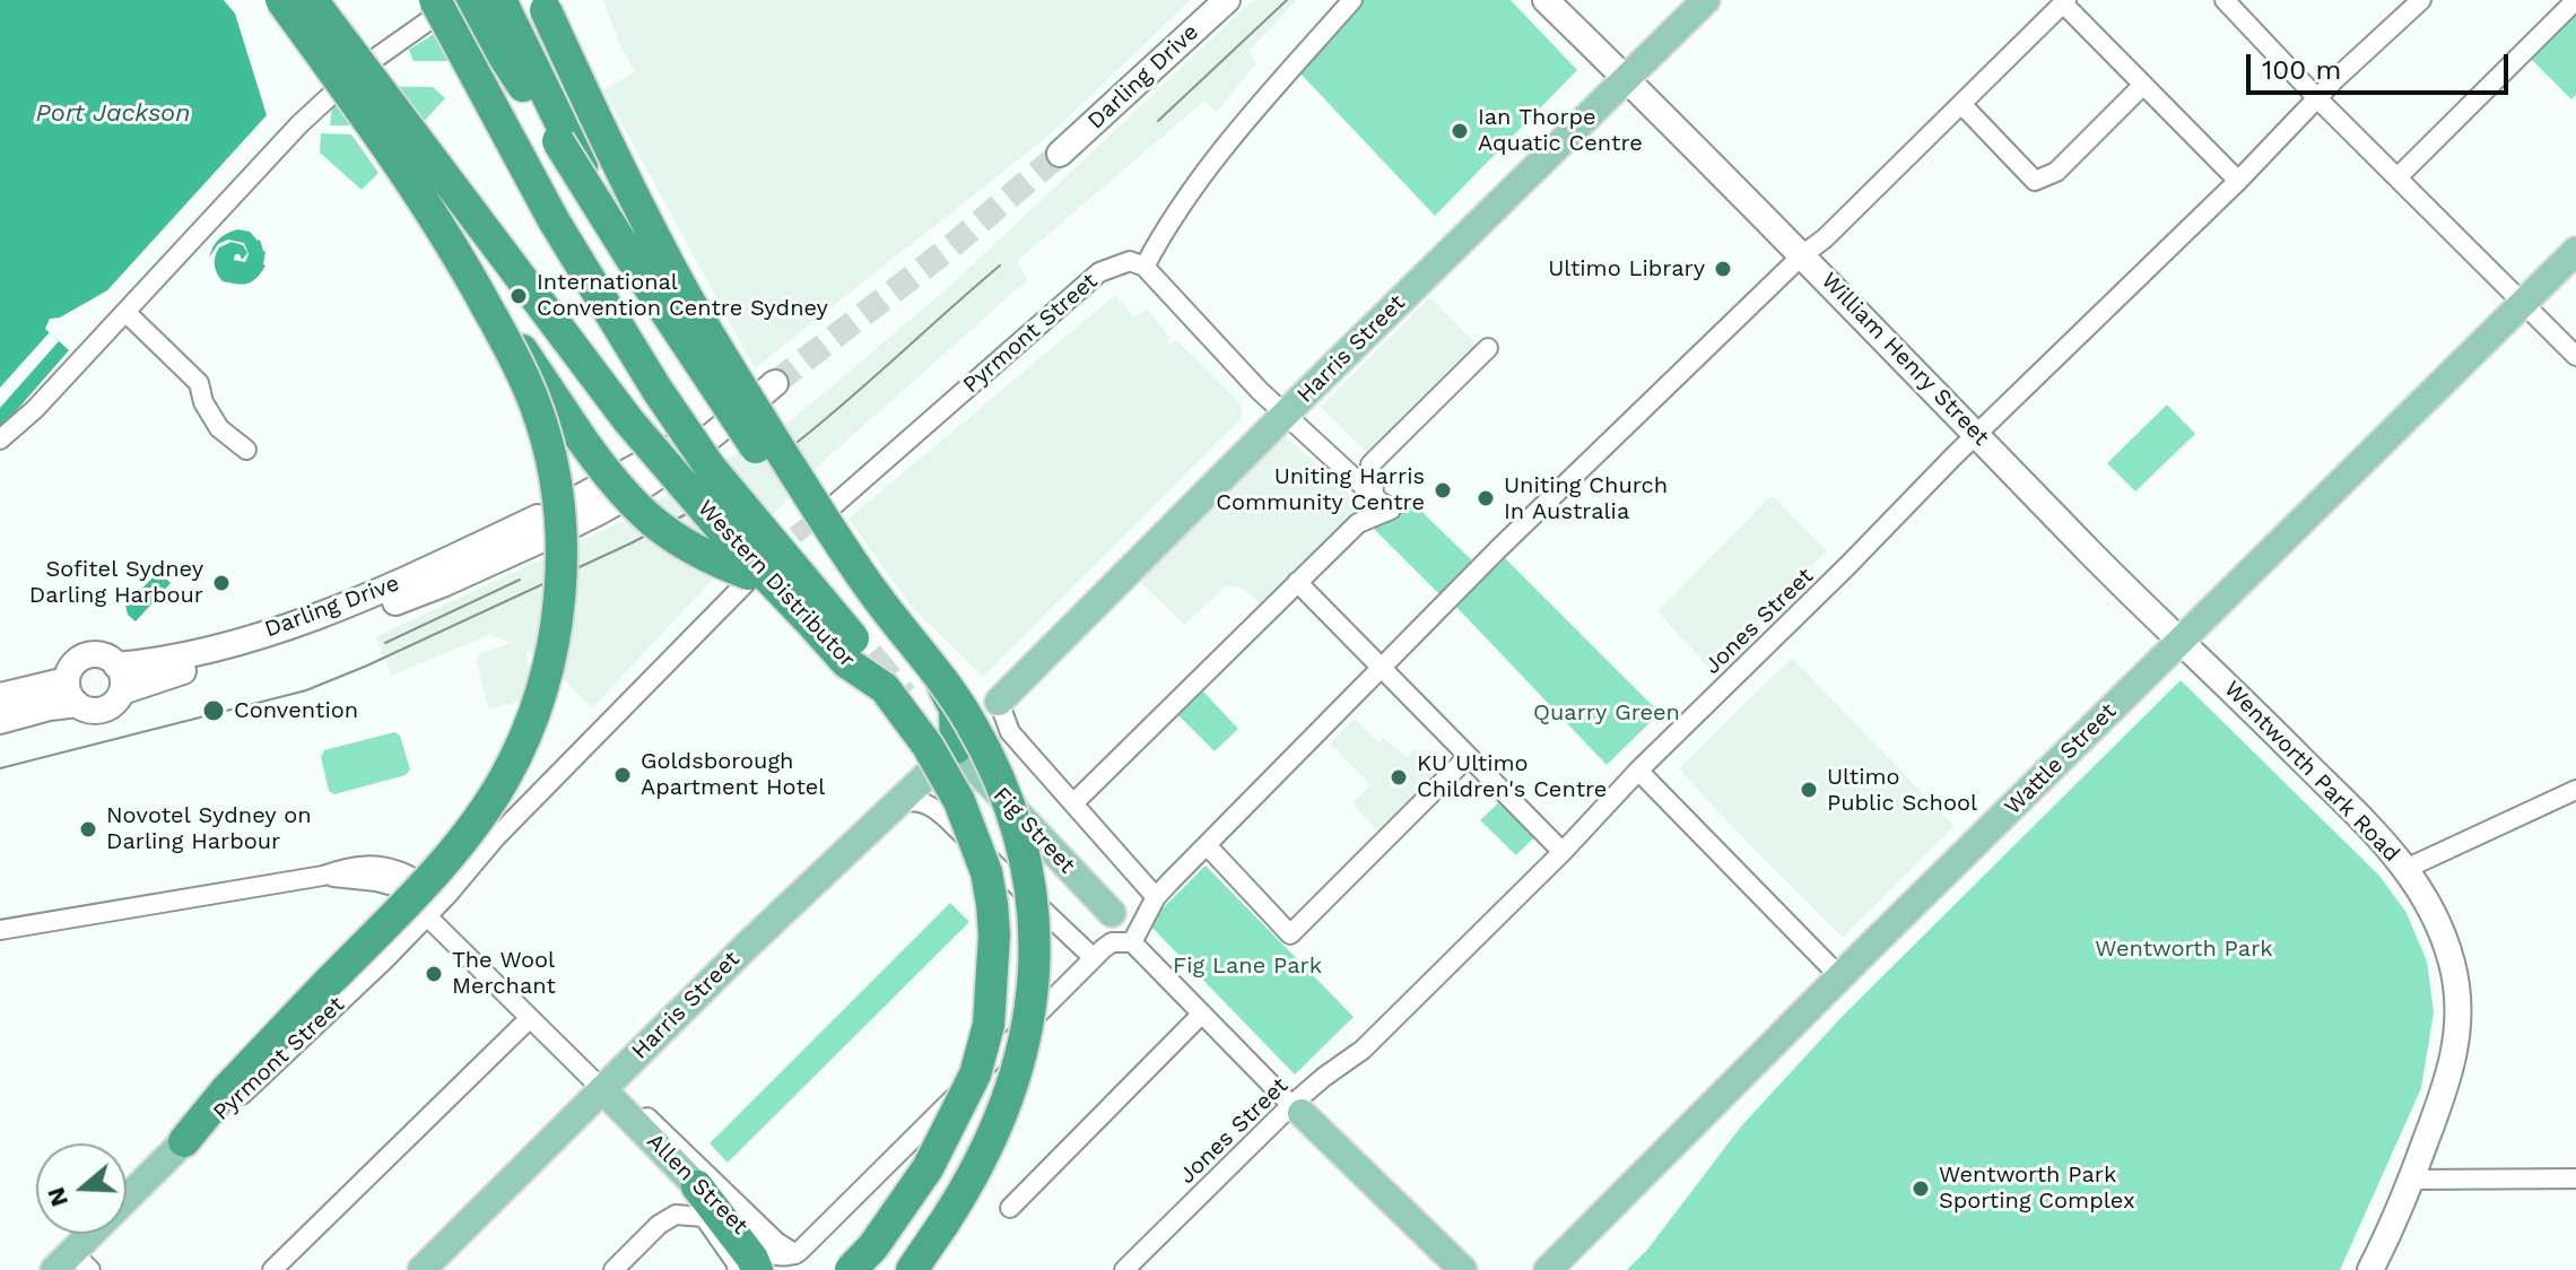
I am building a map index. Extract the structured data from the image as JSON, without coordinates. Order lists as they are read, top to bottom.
{
  "streets": {
    "highway": ["Western Distributor"],
    "main road": [
      "Pyrmont Street",
      "Harris Street",
      "Wattle Street",
      "Fig Street",
      "Allen Street"
    ],
    "street": [
      "Darling Drive",
      "William Henry Street",
      "Jones Street",
      "Wentworth Park Road"
    ]
  },
  "crossings": [
    ["Pyrmont Street", "Allen Street"],
    ["Harris Street", "William Henry Street"],
    ["Harris Street", "Fig Street"],
    ["Harris Street", "Allen Street"],
    ["William Henry Street", "Jones Street"],
    ["William Henry Street", "Wattle Street"],
    ["William Henry Street", "Wentworth Park Road"],
    ["Wattle Street", "Wentworth Park Road"]
  ],
  "water": ["Port Jackson"],
  "parks": ["Quarry Green", "Wentworth Park", "Fig Lane Park"],
  "places": [
    "Ian Thorpe Aquatic Centre",
    "Ultimo Library",
    "International Convention Centre Sydney",
    "Uniting Harris Community Centre",
    "Uniting Church In Australia",
    "Sofitel Sydney Darling Harbour",
    "Convention",
    "Goldsborough Apartment Hotel",
    "KU Ultimo Children's Centre",
    "Ultimo Public School",
    "Novotel Sydney on Darling Harbour",
    "The Wool Merchant",
    "Wentworth Park Sporting Complex"
  ],
  "scale_bar": "100 m",
  "north": "left"
}
